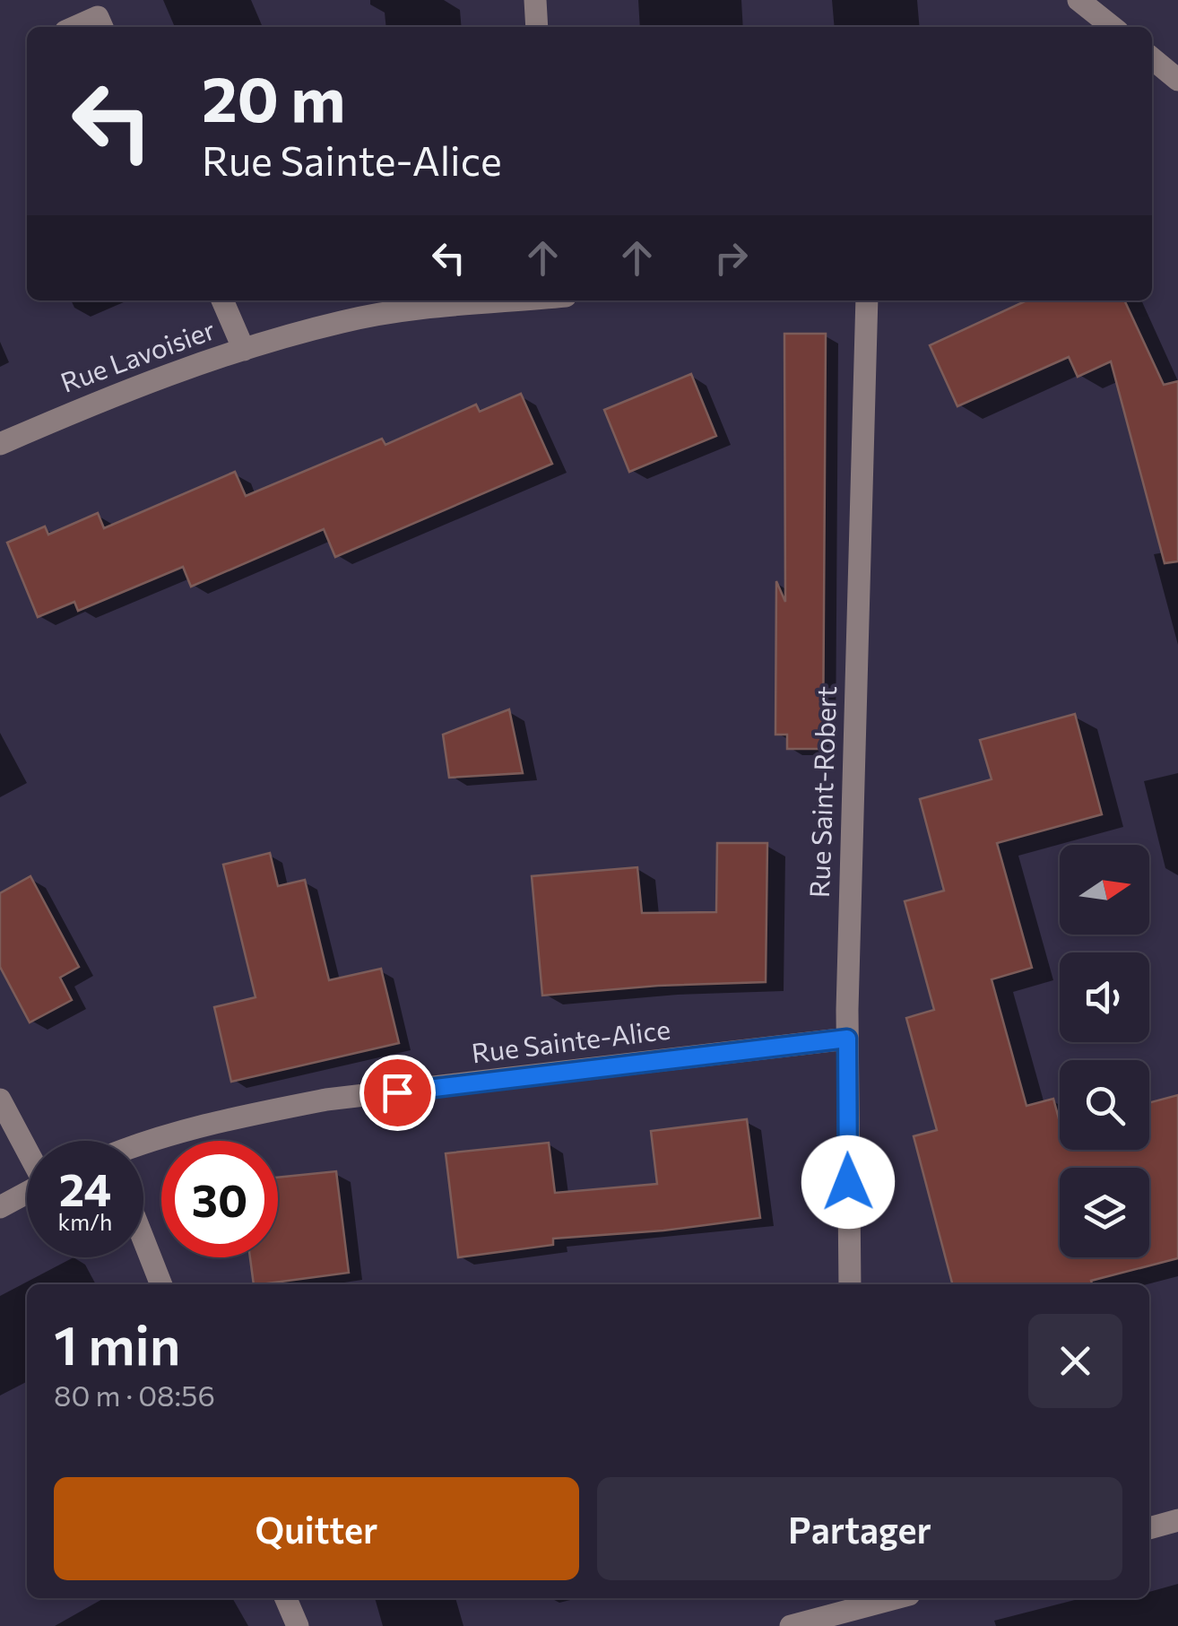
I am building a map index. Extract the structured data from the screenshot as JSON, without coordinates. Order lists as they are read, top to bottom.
{
  "streets": {
    "street": ["Rue Lavoisier", "Rue Saint-Robert", "Rue Sainte-Alice"]
  },
  "crossings": [
    ["Rue Saint-Robert", "Rue Sainte-Alice"]
  ],
  "north": "right",
  "page": {
    "turn": ["20 m", "Rue Sainte-Alice"],
    "speed": "24 km/h",
    "limit": "30",
    "heading": ["1 min", "80 m · 08:56"],
    "buttons": ["Quitter", "Partager"]
  }
}
